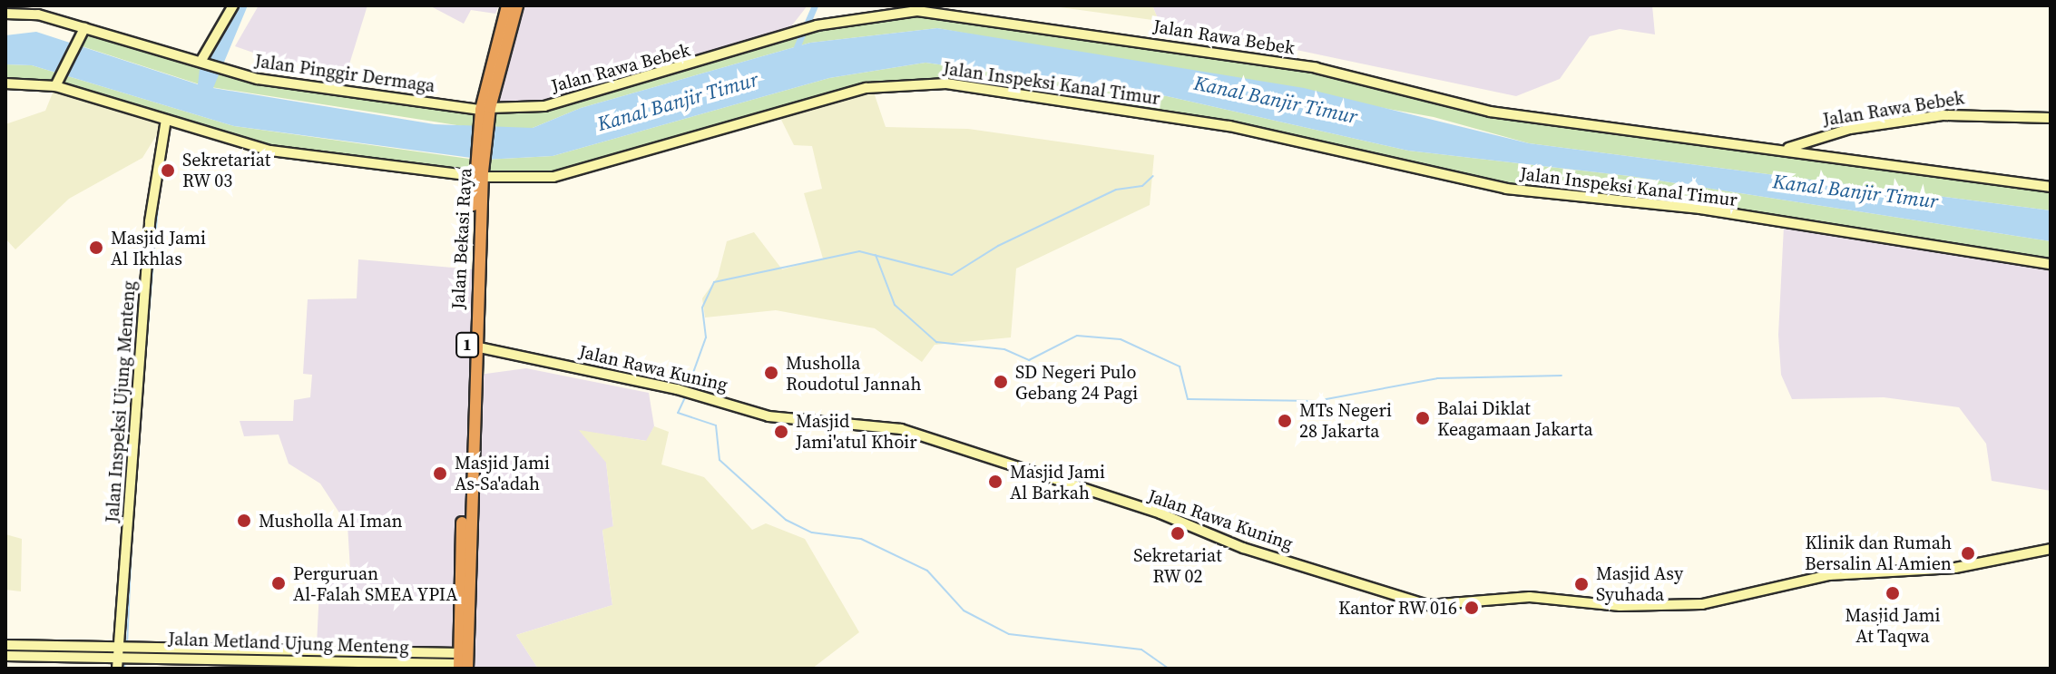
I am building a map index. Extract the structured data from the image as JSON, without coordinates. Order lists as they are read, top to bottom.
{
  "streets": {
    "highway": ["Jalan Bekasi Raya", "1"],
    "street": [
      "Jalan Rawa Bebek",
      "Jalan Pinggir Dermaga",
      "Jalan Inspeksi Kanal Timur",
      "Jalan Rawa Kuning",
      "Jalan Inspeksi Ujung Menteng",
      "Jalan Metland Ujung Menteng"
    ]
  },
  "crossings": [
    ["Jalan Rawa Bebek", "Jalan Pinggir Dermaga"],
    ["Jalan Rawa Bebek", "Jalan Bekasi Raya"],
    ["Jalan Rawa Bebek", "1"],
    ["Jalan Pinggir Dermaga", "Jalan Bekasi Raya"],
    ["Jalan Pinggir Dermaga", "1"],
    ["Jalan Inspeksi Kanal Timur", "Jalan Bekasi Raya"],
    ["Jalan Inspeksi Kanal Timur", "Jalan Inspeksi Ujung Menteng"],
    ["Jalan Bekasi Raya", "1"],
    ["Jalan Bekasi Raya", "Jalan Rawa Kuning"],
    ["Jalan Bekasi Raya", "Jalan Metland Ujung Menteng"],
    ["Jalan Inspeksi Ujung Menteng", "Jalan Metland Ujung Menteng"]
  ],
  "water": ["Kanal Banjir Timur"],
  "places": [
    "Sekretariat RW 03",
    "Masjid Jami Al Ikhlas",
    "Musholla Roudotul Jannah",
    "SD Negeri Pulo Gebang 24 Pagi",
    "Balai Diklat Keagamaan Jakarta",
    "MTs Negeri 28 Jakarta",
    "Masjid Jami'atul Khoir",
    "Masjid Jami As-Sa'adah",
    "Masjid Jami Al Barkah",
    "Musholla Al Iman",
    "Sekretariat RW 02",
    "Klinik dan Rumah Bersalin Al Amien",
    "Perguruan Al-Falah SMEA YPIA",
    "Masjid Asy Syuhada",
    "Masjid Jami At Taqwa",
    "Kantor RW 016"
  ]
}
